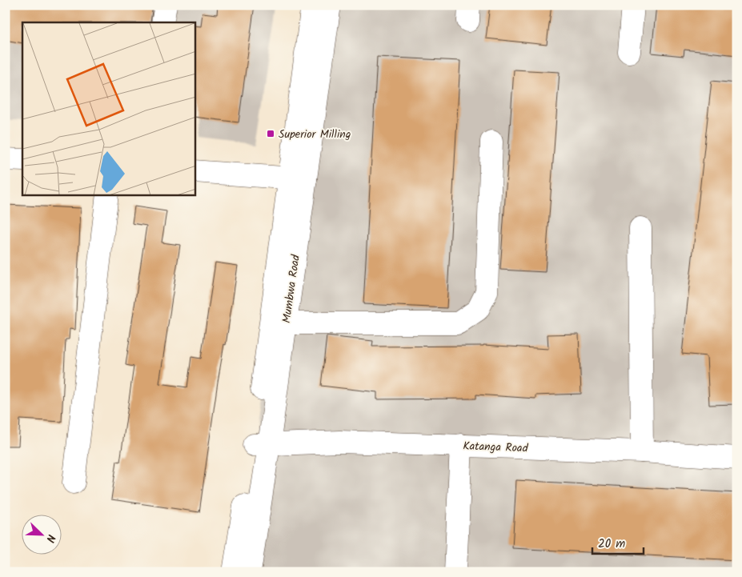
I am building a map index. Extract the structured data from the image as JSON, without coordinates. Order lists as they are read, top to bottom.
{
  "streets": {
    "main road": ["Mumbwa Road", "Katanga Road"]
  },
  "crossings": [
    ["Mumbwa Road", "Katanga Road"]
  ],
  "places": {
    "transit": ["Superior Milling"]
  },
  "scale_bar": "20 m",
  "north": "bottom right"
}
